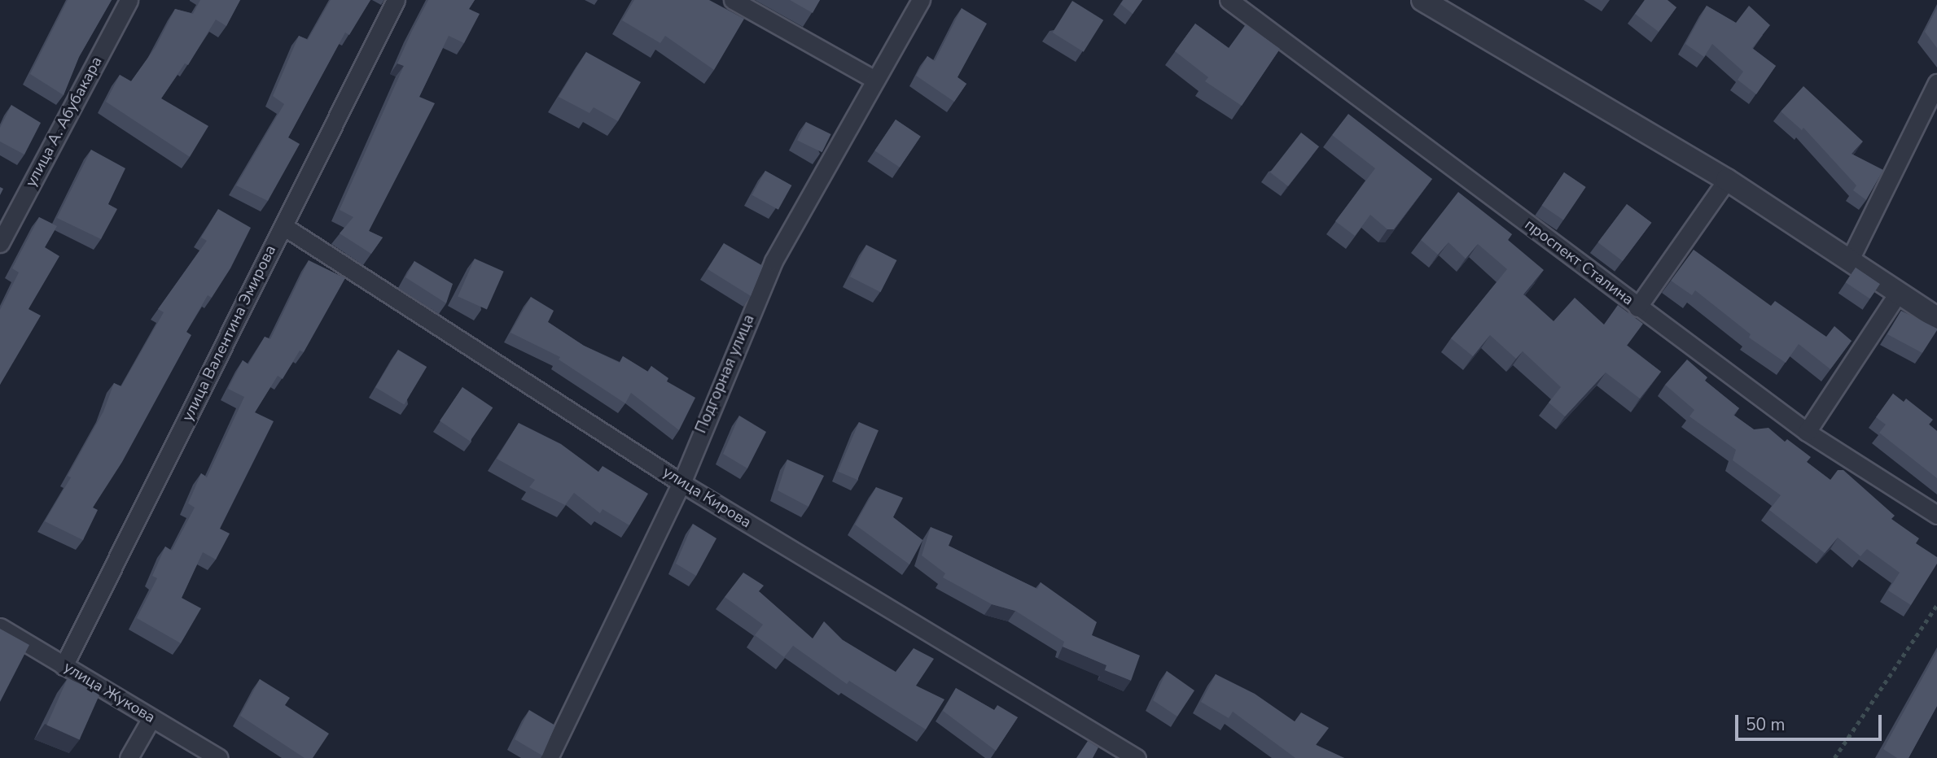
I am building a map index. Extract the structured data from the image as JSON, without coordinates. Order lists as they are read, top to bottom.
{
  "streets": {
    "street": [
      "улица А. Абубакара",
      "проспект Сталина",
      "улица Валентина Эмирова",
      "Подгорная улица",
      "улица Кирова",
      "улица Жукова"
    ]
  },
  "crossings": [
    ["улица Валентина Эмирова", "улица Кирова"],
    ["улица Валентина Эмирова", "улица Жукова"],
    ["Подгорная улица", "улица Кирова"]
  ],
  "scale_bar": "50 m"
}
